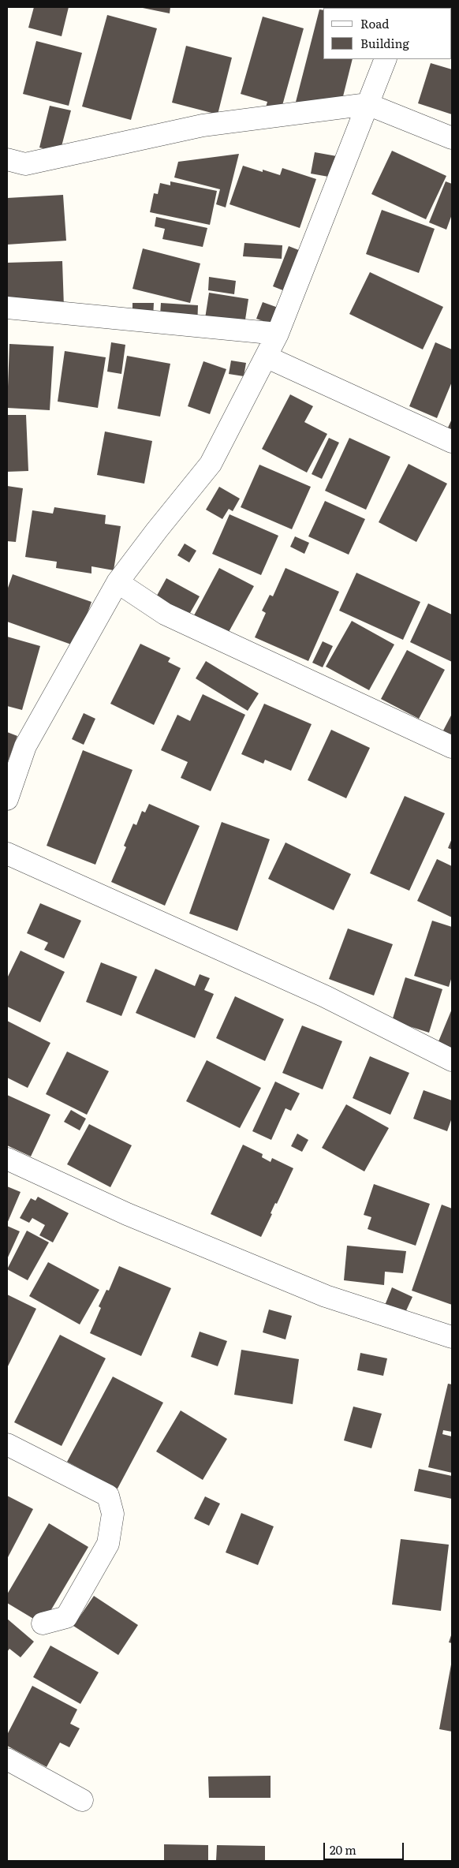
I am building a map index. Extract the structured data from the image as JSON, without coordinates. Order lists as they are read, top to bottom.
{
  "legend": ["Road", "Building"],
  "scale_bar": "20 m"
}
